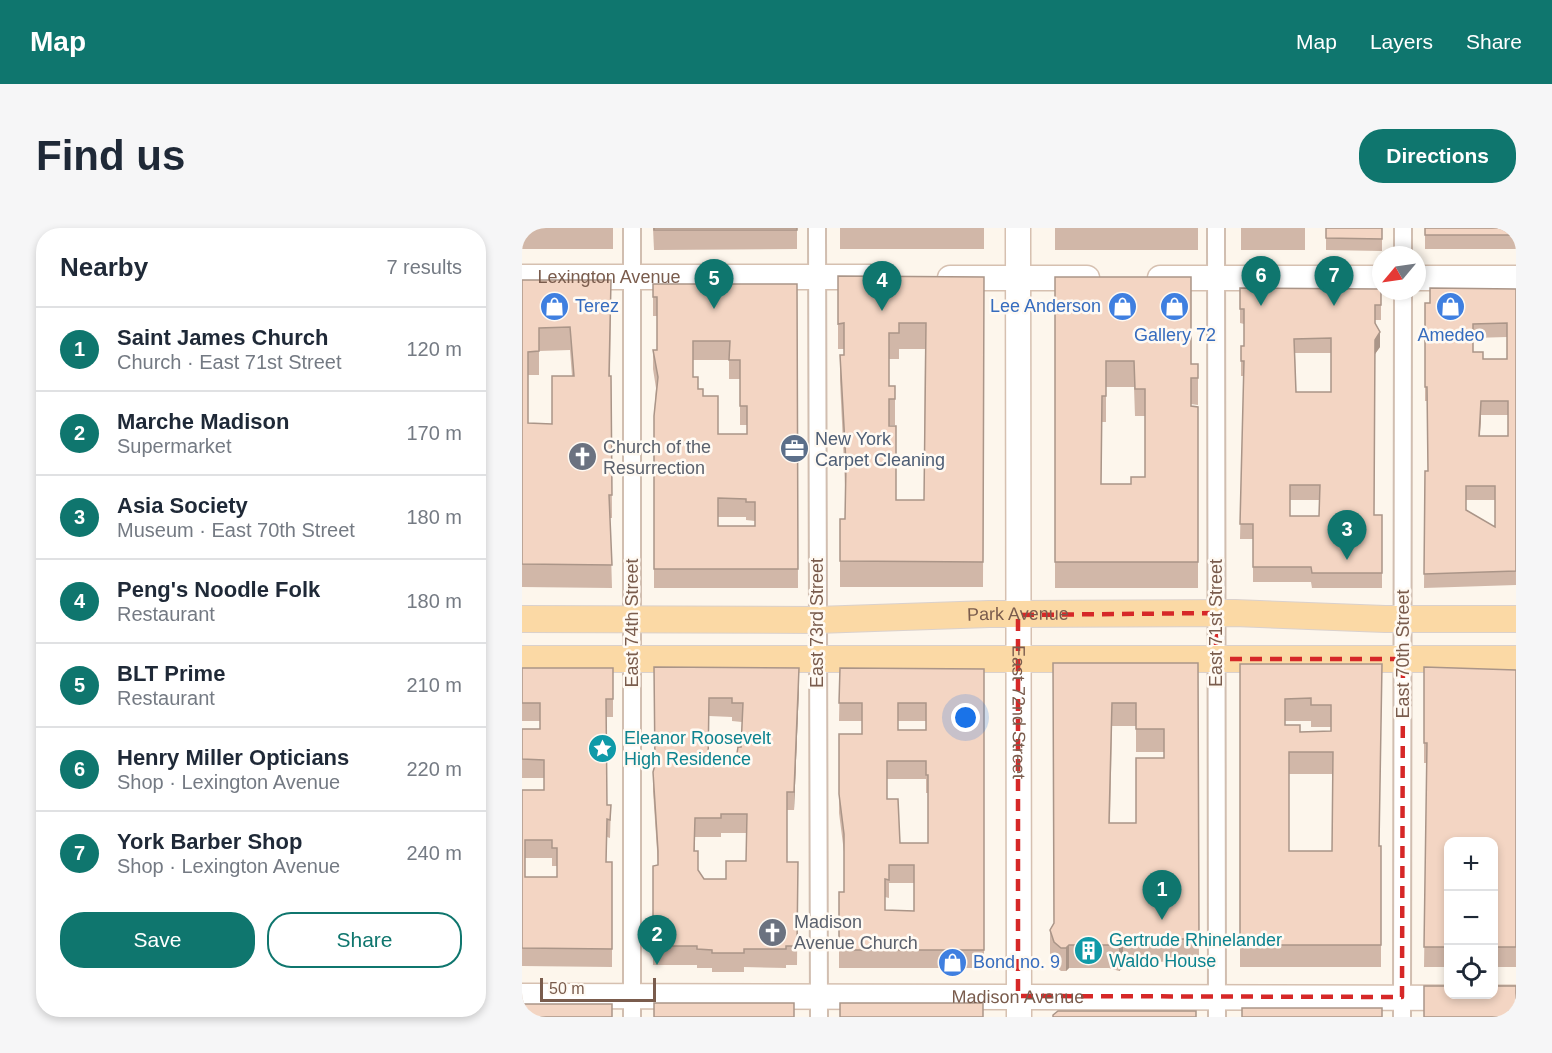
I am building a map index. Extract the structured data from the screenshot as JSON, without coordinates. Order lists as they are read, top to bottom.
{
  "streets": {
    "main road": [
      "Lexington Avenue",
      "Park Avenue",
      "East 72nd Street",
      "Madison Avenue"
    ],
    "street": [
      "East 74th Street",
      "East 73rd Street",
      "East 71st Street",
      "East 70th Street"
    ]
  },
  "crossings": [
    ["Lexington Avenue", "East 74th Street"],
    ["Lexington Avenue", "East 73rd Street"],
    ["Park Avenue", "East 74th Street"],
    ["Park Avenue", "East 73rd Street"],
    ["Park Avenue", "East 71st Street"],
    ["Park Avenue", "East 70th Street"],
    ["Park Avenue", "East 72nd Street"],
    ["East 74th Street", "Madison Avenue"],
    ["East 73rd Street", "Madison Avenue"],
    ["East 71st Street", "Madison Avenue"],
    ["East 70th Street", "Madison Avenue"],
    ["East 72nd Street", "Madison Avenue"]
  ],
  "places": {
    "shop": [
      "Terez",
      "Lee Anderson",
      "Gallery 72",
      "Amedeo",
      "Bond no. 9"
    ],
    "office": ["New York Carpet Cleaning"],
    "church": ["Church of the Resurrection", "Madison Avenue Church"],
    "place": ["Eleanor Roosevelt High Residence"],
    "building": ["Gertrude Rhinelander Waldo House"]
  },
  "scale_bar": "50 m",
  "north": "bottom left",
  "page": {
    "header": "Map",
    "nav": ["Map", "Layers", "Share"],
    "buttons": [
      "Directions",
      ["Save", "Share"]
    ],
    "title": "Find us",
    "heading": ["Nearby", "7 results"],
    "pins": [
      "6",
      "7",
      "5",
      "4",
      "3",
      "1",
      "2"
    ],
    "list": [
      {
        "mark": "1",
        "name": "Saint James Church",
        "note": "Church · East 71st Street",
        "value": "120 m"
      },
      {
        "mark": "2",
        "name": "Marche Madison",
        "note": "Supermarket",
        "value": "170 m"
      },
      {
        "mark": "3",
        "name": "Asia Society",
        "note": "Museum · East 70th Street",
        "value": "180 m"
      },
      {
        "mark": "4",
        "name": "Peng's Noodle Folk",
        "note": "Restaurant",
        "value": "180 m"
      },
      {
        "mark": "5",
        "name": "BLT Prime",
        "note": "Restaurant",
        "value": "210 m"
      },
      {
        "mark": "6",
        "name": "Henry Miller Opticians",
        "note": "Shop · Lexington Avenue",
        "value": "220 m"
      },
      {
        "mark": "7",
        "name": "York Barber Shop",
        "note": "Shop · Lexington Avenue",
        "value": "240 m"
      }
    ],
    "map_buttons": ["+", "−"],
    "scale": "50 m"
  }
}
